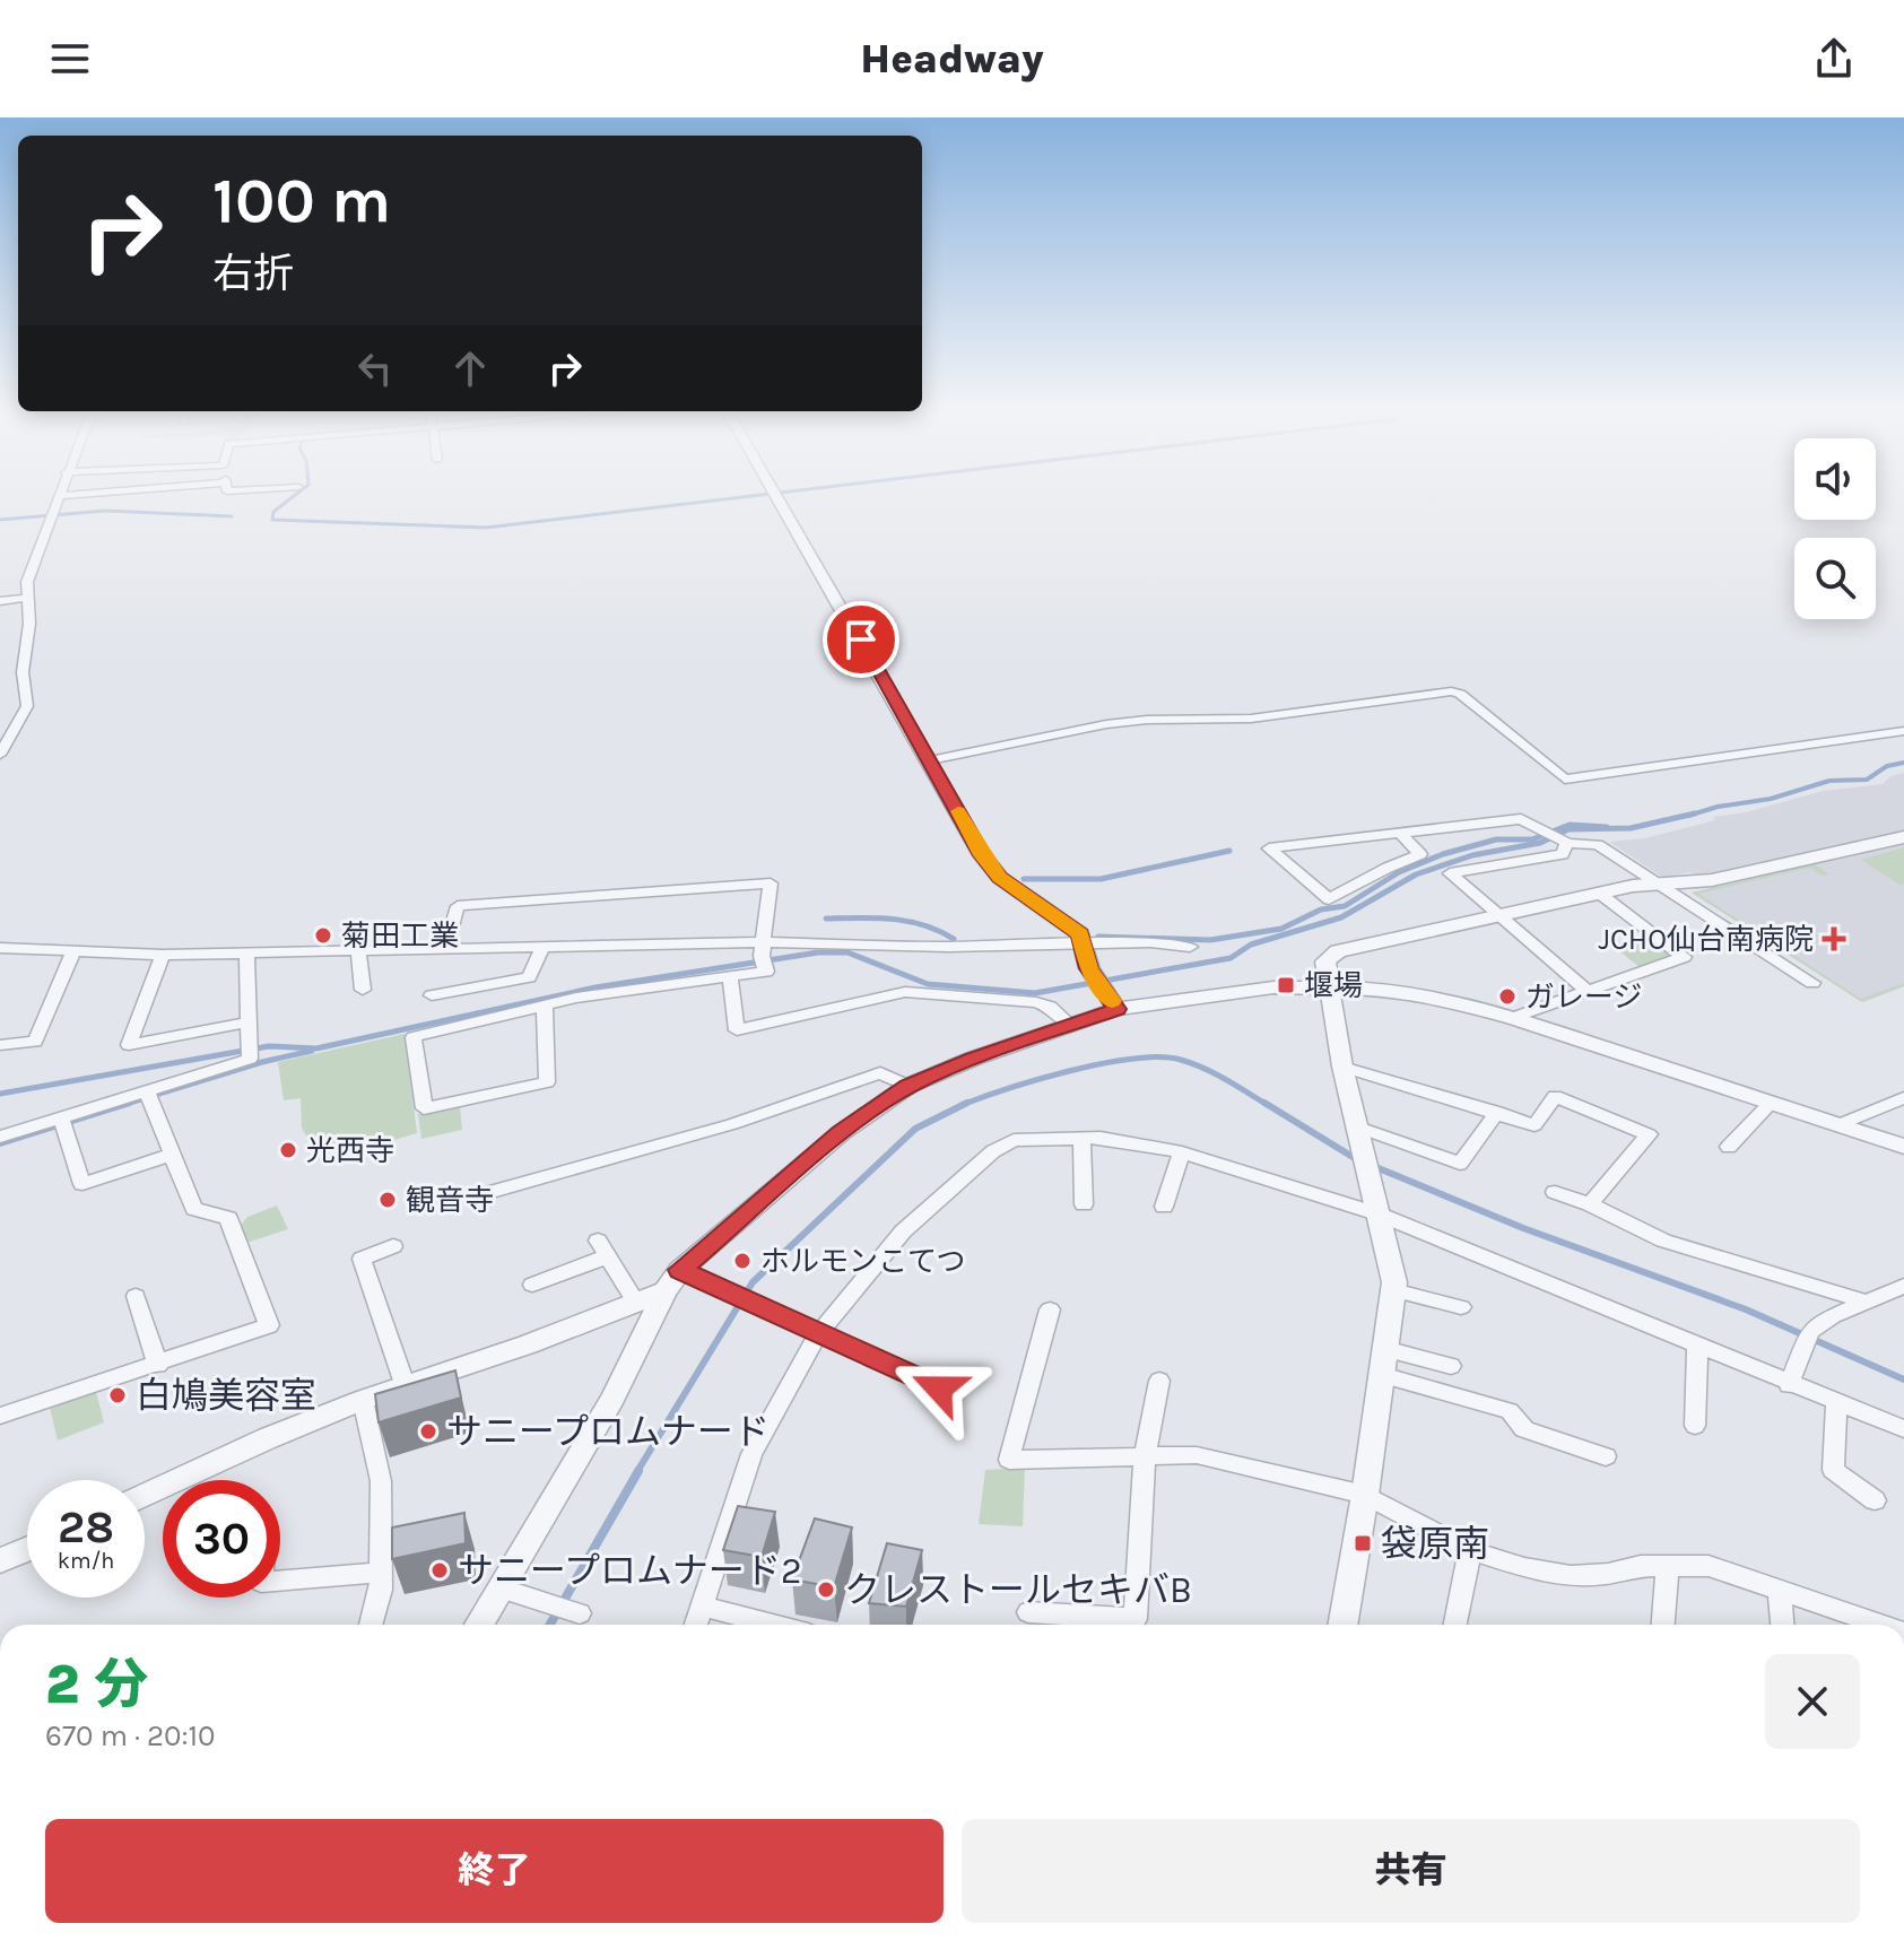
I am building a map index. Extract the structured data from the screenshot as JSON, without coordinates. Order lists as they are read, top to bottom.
{
  "places": {
    "other": [
      "菊田工業",
      "ガレージ",
      "光西寺",
      "観音寺",
      "ホルモンこてつ",
      "白鳩美容室",
      "サニープロムナード",
      "サニープロムナード2",
      "クレストールセキバB"
    ],
    "health": ["JCHO仙台南病院"],
    "transit": ["堰場", "袋原南"]
  },
  "page": {
    "header": "Headway",
    "turn": ["100 m", "右折"],
    "speed": "28 km/h",
    "limit": "30",
    "heading": ["2 分", "670 m · 20:10"],
    "buttons": ["終了", "共有"]
  }
}
